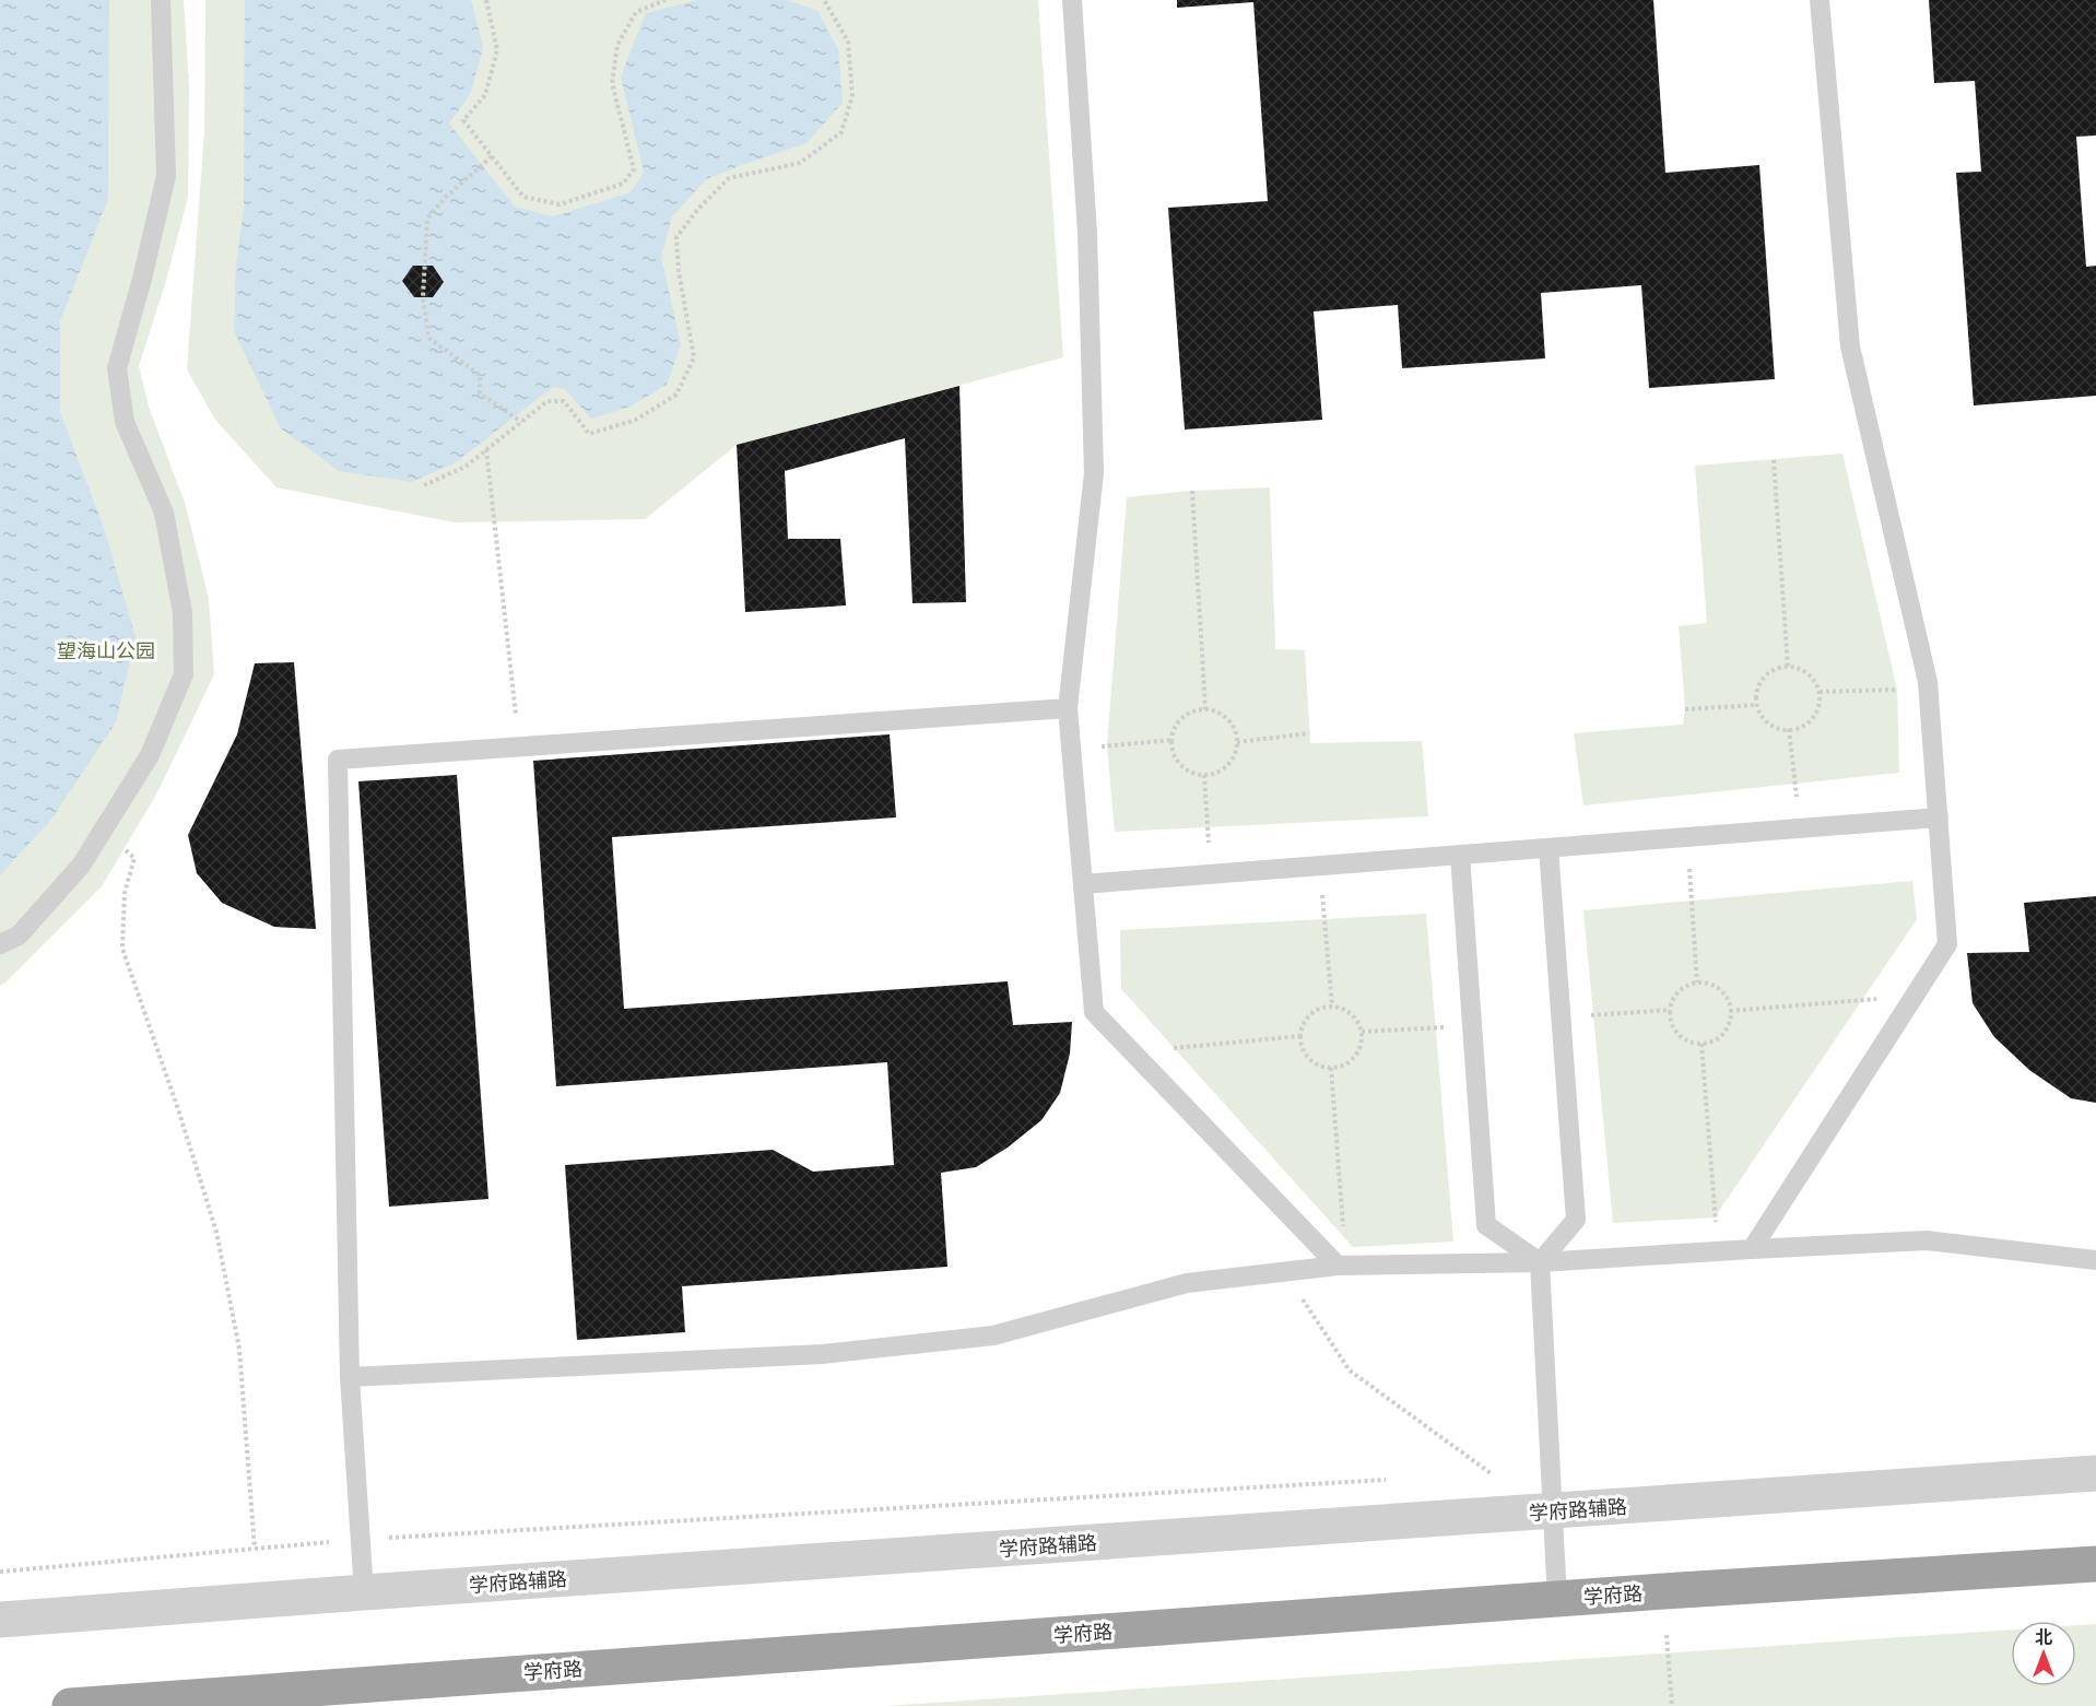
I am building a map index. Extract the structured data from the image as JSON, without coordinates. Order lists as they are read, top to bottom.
{
  "streets": {
    "highway": ["学府路"],
    "street": ["学府路辅路"]
  },
  "parks": ["望海山公园"],
  "north": "top"
}
